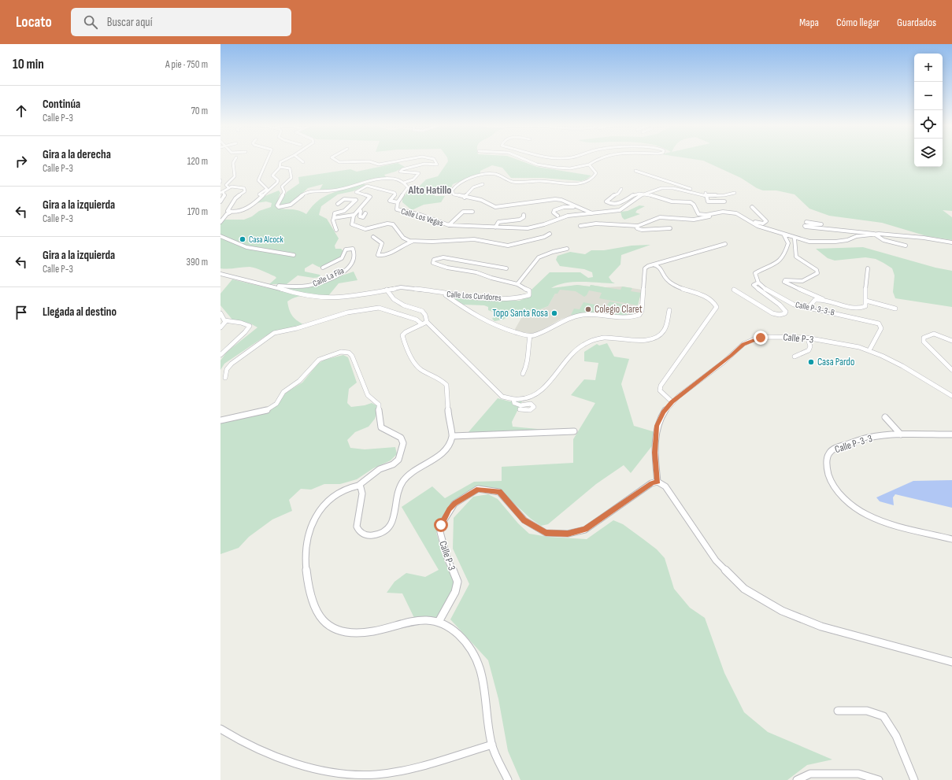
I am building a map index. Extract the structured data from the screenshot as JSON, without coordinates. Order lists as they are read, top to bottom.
{
  "streets": {
    "street": [
      "Calle Los Vegas",
      "Calle La Fila",
      "Calle Los Curidores",
      "Calle P-3-3-B",
      "Calle P-3",
      "Calle P-3-3"
    ]
  },
  "crossings": [
    ["Calle La Fila", "Calle Los Curidores"],
    ["Calle P-3-3-B", "Calle P-3"]
  ],
  "districts": ["Alto Hatillo"],
  "places": [
    "Casa Alcock",
    "Colegio Claret",
    "Topo Santa Rosa",
    "Casa Pardo"
  ],
  "page": {
    "header": "Locato",
    "search": "Buscar aquí",
    "nav": ["Mapa", "Cómo llegar", "Guardados"],
    "heading": ["10 min", "A pie · 750 m"],
    "map_buttons": ["+", "−"],
    "list": [
      ["Continúa", "Calle P-3", "70 m"],
      ["Gira a la derecha", "Calle P-3", "120 m"],
      ["Gira a la izquierda", "Calle P-3", "170 m"],
      ["Gira a la izquierda", "Calle P-3", "390 m"],
      "Llegada al destino"
    ]
  }
}
